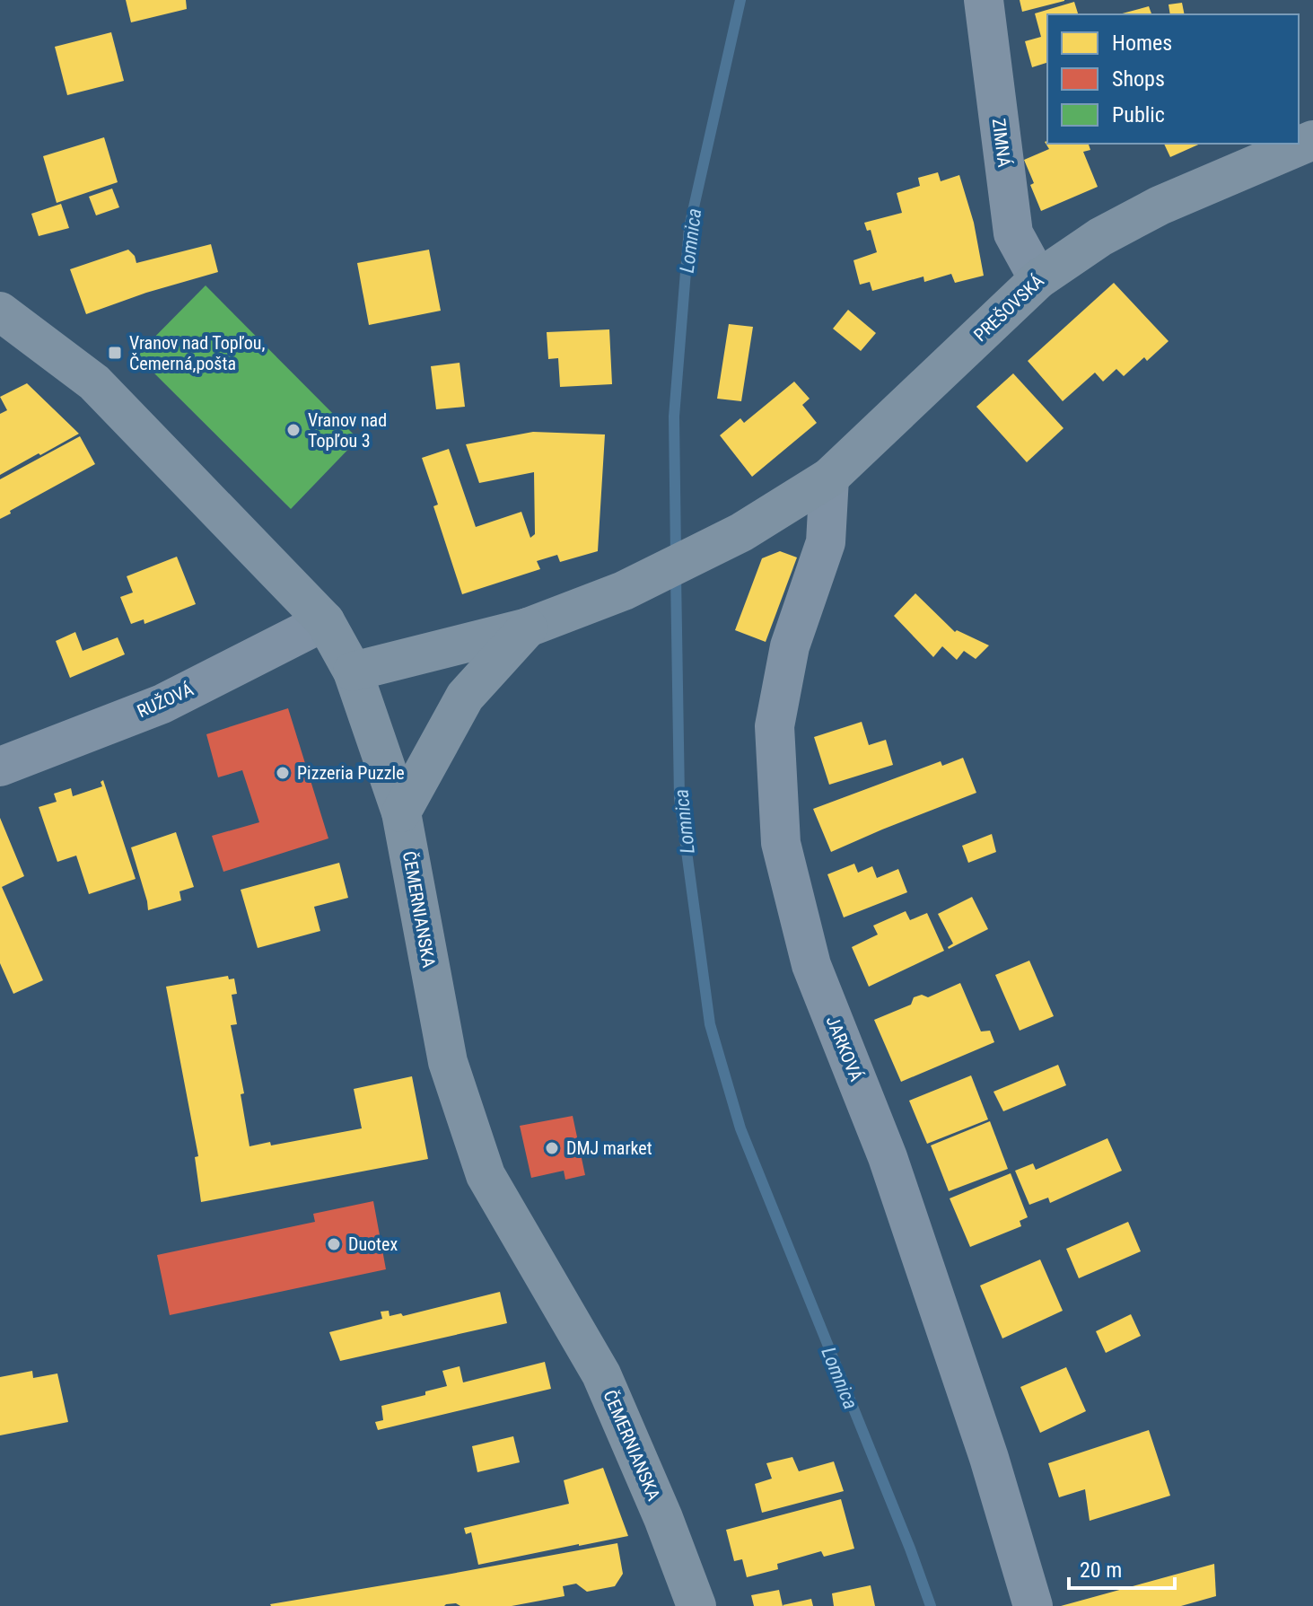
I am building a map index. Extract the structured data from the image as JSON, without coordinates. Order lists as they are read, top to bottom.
{
  "streets": {
    "main road": ["PREŠOVSKÁ", "ČEMERNIANSKA"],
    "street": ["ZIMNÁ", "RUŽOVÁ", "JARKOVÁ"]
  },
  "crossings": [
    ["ZIMNÁ", "PREŠOVSKÁ"],
    ["PREŠOVSKÁ", "ČEMERNIANSKA"],
    ["PREŠOVSKÁ", "JARKOVÁ"],
    ["RUŽOVÁ", "ČEMERNIANSKA"]
  ],
  "water": ["Lomnica"],
  "places": {
    "transit": ["Vranov nad Topľou, Čemerná,pošta"],
    "other": [
      "Vranov nad Topľou 3",
      "Pizzeria Puzzle",
      "DMJ market",
      "Duotex"
    ]
  },
  "legend": ["Homes", "Shops", "Public"],
  "scale_bar": "20 m"
}
